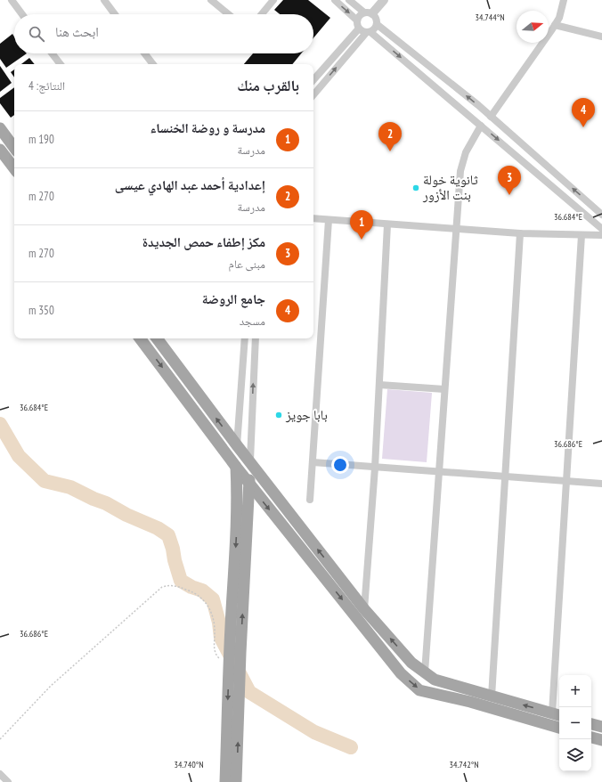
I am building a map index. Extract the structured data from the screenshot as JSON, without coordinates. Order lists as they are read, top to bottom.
{
  "places": ["ثانوية خولة بنت الأزور", "بابا جويز"],
  "north": "right",
  "page": {
    "search": "ابحث هنا",
    "heading": ["بالقرب منك", "النتائج: 4"],
    "pins": [
      "4",
      "2",
      "3",
      "1"
    ],
    "list": [
      {
        "mark": "1",
        "name": "مدرسة و روضة الخنساء",
        "note": "مدرسة",
        "value": "190 m"
      },
      {
        "mark": "2",
        "name": "إعدادية أحمد عبد الهادي عيسى",
        "note": "مدرسة",
        "value": "270 m"
      },
      {
        "mark": "3",
        "name": "مكز إطفاء حمص الجديدة",
        "note": "مبنى عام",
        "value": "270 m"
      },
      {
        "mark": "4",
        "name": "جامع الروضة",
        "note": "مسجد",
        "value": "350 m"
      }
    ],
    "map_buttons": ["+", "−"]
  },
  "coordinates": [
    "34.744°N",
    "36.684°E",
    "36.686°E",
    "34.740°N",
    "34.742°N"
  ]
}
